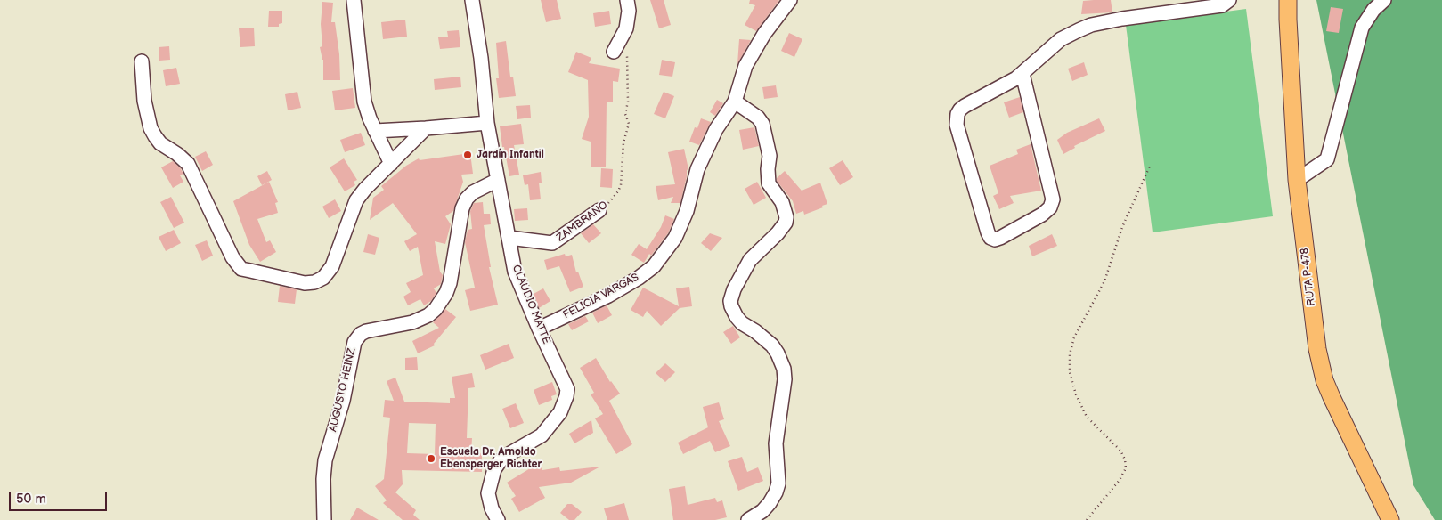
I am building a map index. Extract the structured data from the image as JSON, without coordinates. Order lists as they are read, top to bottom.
{
  "streets": {
    "main road": ["RUTA P-478"],
    "street": [
      "ZAMBRANO",
      "FELICIA VARGAS",
      "CLAUDIO MATTE",
      "AUGUSTO HEINZ"
    ]
  },
  "crossings": [
    ["ZAMBRANO", "CLAUDIO MATTE"],
    ["FELICIA VARGAS", "CLAUDIO MATTE"],
    ["CLAUDIO MATTE", "AUGUSTO HEINZ"]
  ],
  "places": ["Jardín Infantil", "Escuela Dr. Arnoldo Ebensperger Richter"],
  "scale_bar": "50 m"
}
